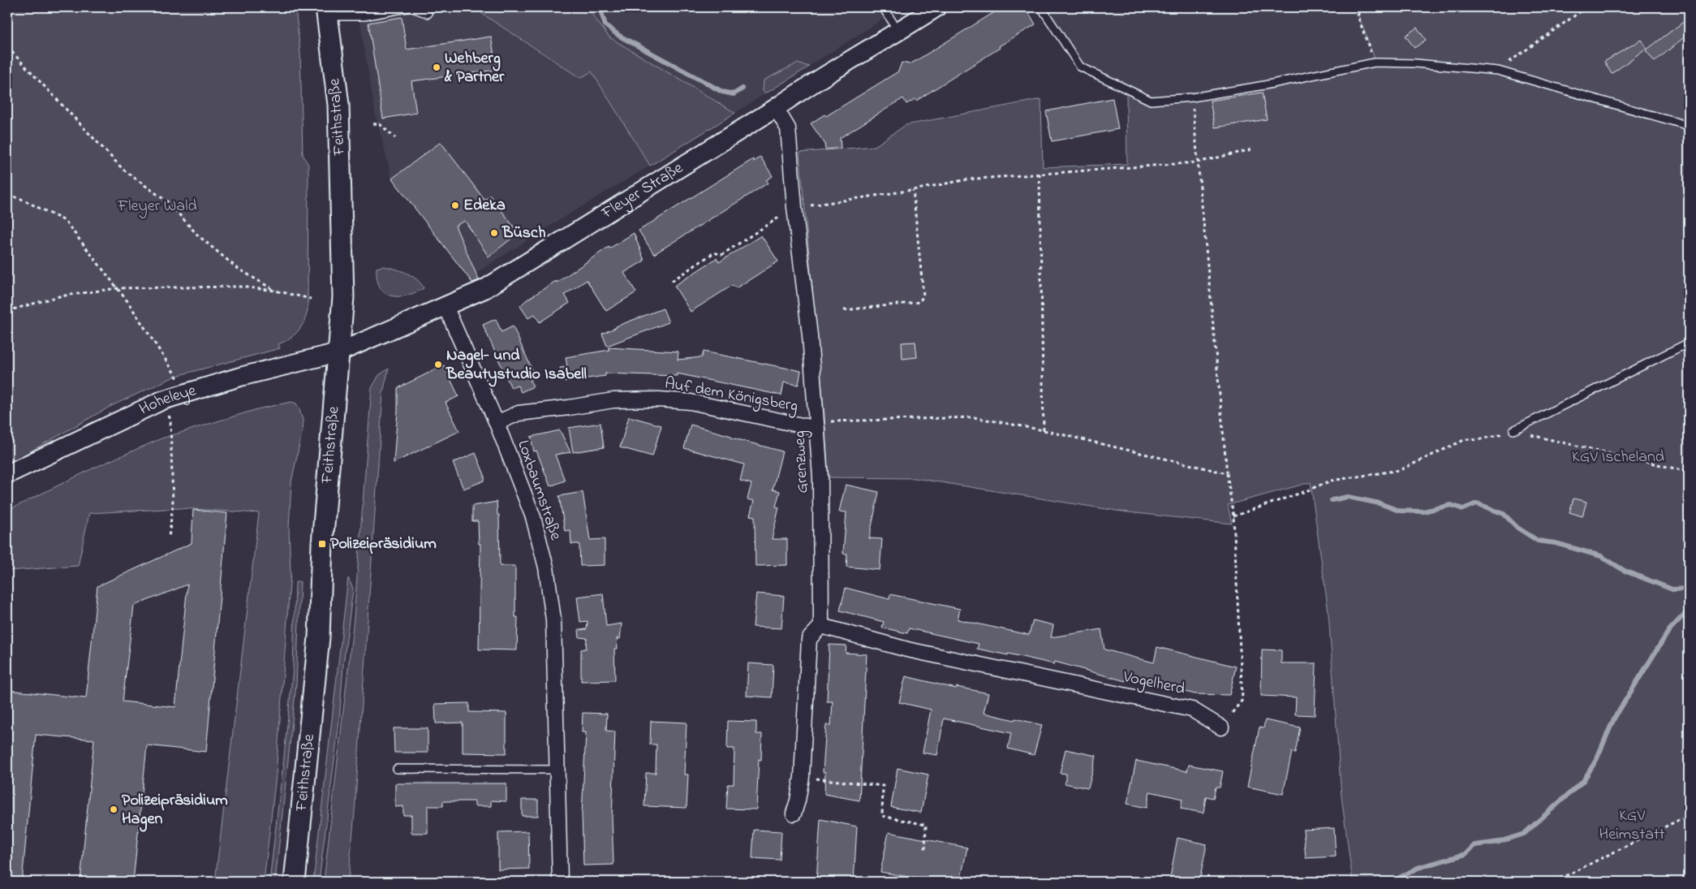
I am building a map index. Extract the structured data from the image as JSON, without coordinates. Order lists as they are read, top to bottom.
{
  "streets": {
    "main road": ["Feithstraße"],
    "street": [
      "Fleyer Straße",
      "Auf dem Königsberg",
      "Hoheleye",
      "Grenzweg",
      "Loxbaumstraße",
      "Vogelherd"
    ]
  },
  "crossings": [
    ["Feithstraße", "Fleyer Straße"],
    ["Feithstraße", "Hoheleye"],
    ["Fleyer Straße", "Hoheleye"],
    ["Fleyer Straße", "Grenzweg"],
    ["Fleyer Straße", "Loxbaumstraße"],
    ["Auf dem Königsberg", "Grenzweg"],
    ["Auf dem Königsberg", "Loxbaumstraße"],
    ["Grenzweg", "Vogelherd"]
  ],
  "parks": ["Fleyer Wald", "KGV Ischeland", "KGV Heimstatt"],
  "places": {
    "other": [
      "Wehberg & Partner",
      "Edeka",
      "Büsch",
      "Nagel- und Beautystudio Isabell",
      "Polizeipräsidium Hagen"
    ],
    "transit": ["Polizeipräsidium"]
  }
}
